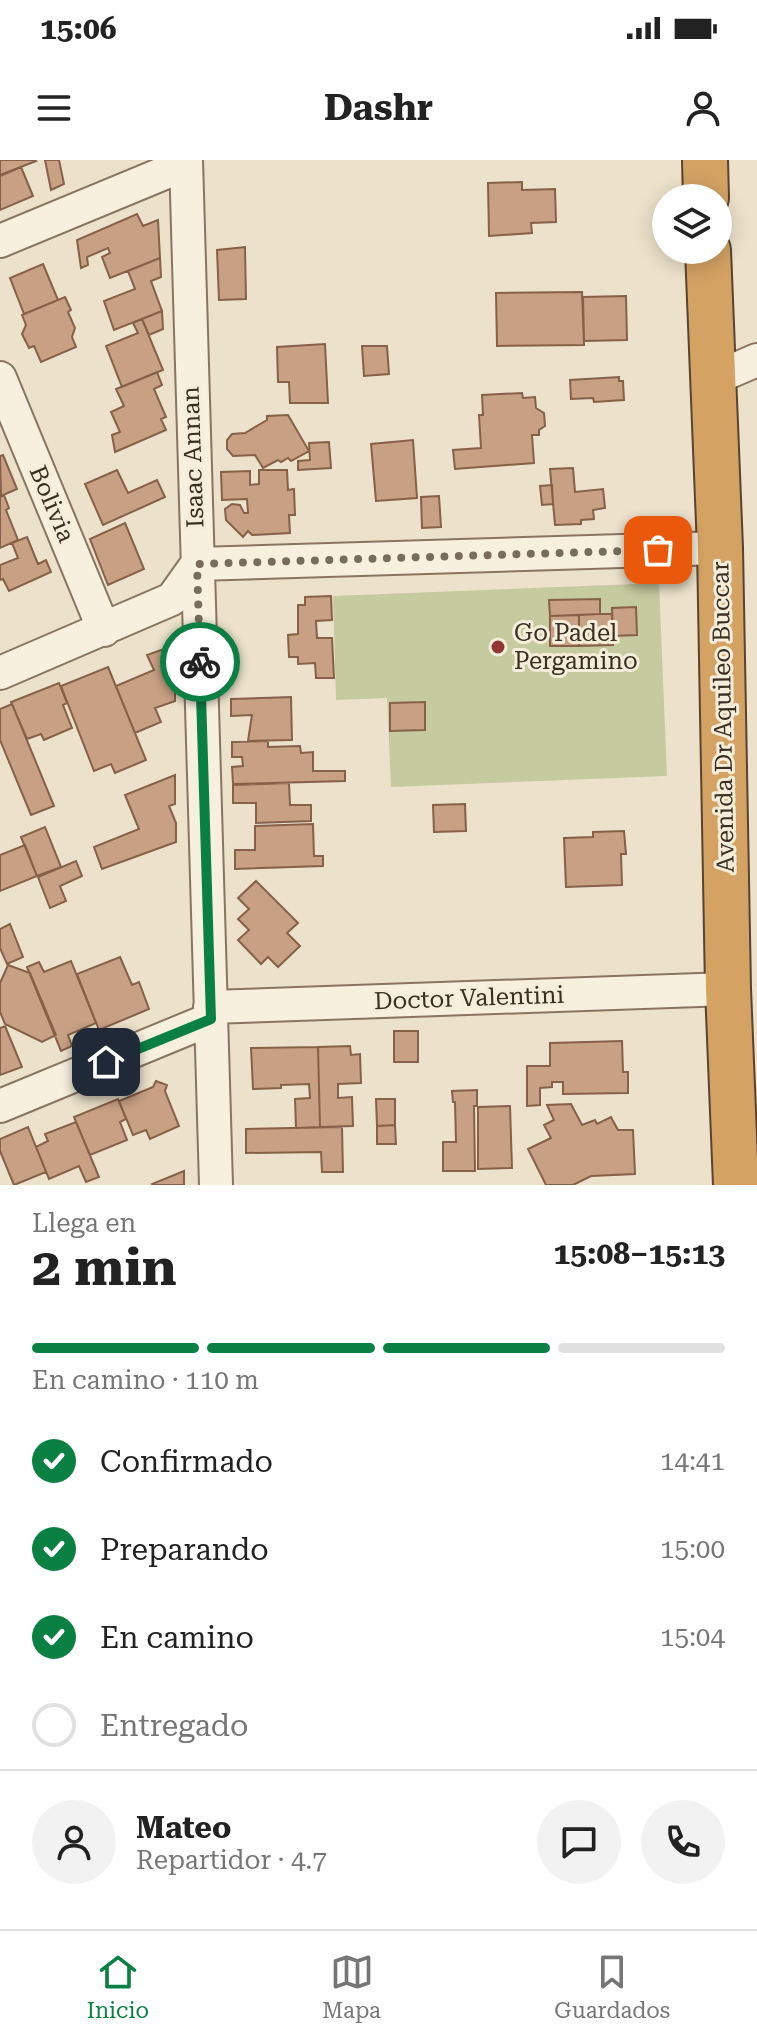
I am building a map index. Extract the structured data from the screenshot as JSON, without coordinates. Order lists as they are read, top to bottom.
{
  "streets": {
    "highway": ["Avenida Dr Aquileo Buccar"],
    "street": ["Isaac Annan", "Bolivia", "Doctor Valentini"]
  },
  "crossings": [
    ["Isaac Annan", "Doctor Valentini"],
    ["Avenida Dr Aquileo Buccar", "Doctor Valentini"]
  ],
  "places": ["Go Padel Pergamino"],
  "page": {
    "status": "15:06",
    "header": "Dashr",
    "heading": ["2 min", "Llega en", "15:08–15:13"],
    "panel": ["Mateo", "Repartidor · 4.7"],
    "bar": "En camino · 110 m",
    "list": [
      ["Confirmado", "14:41"],
      ["Preparando", "15:00"],
      ["En camino", "15:04"],
      "Entregado"
    ],
    "tabs": ["Inicio", "Mapa", "Guardados"]
  }
}
